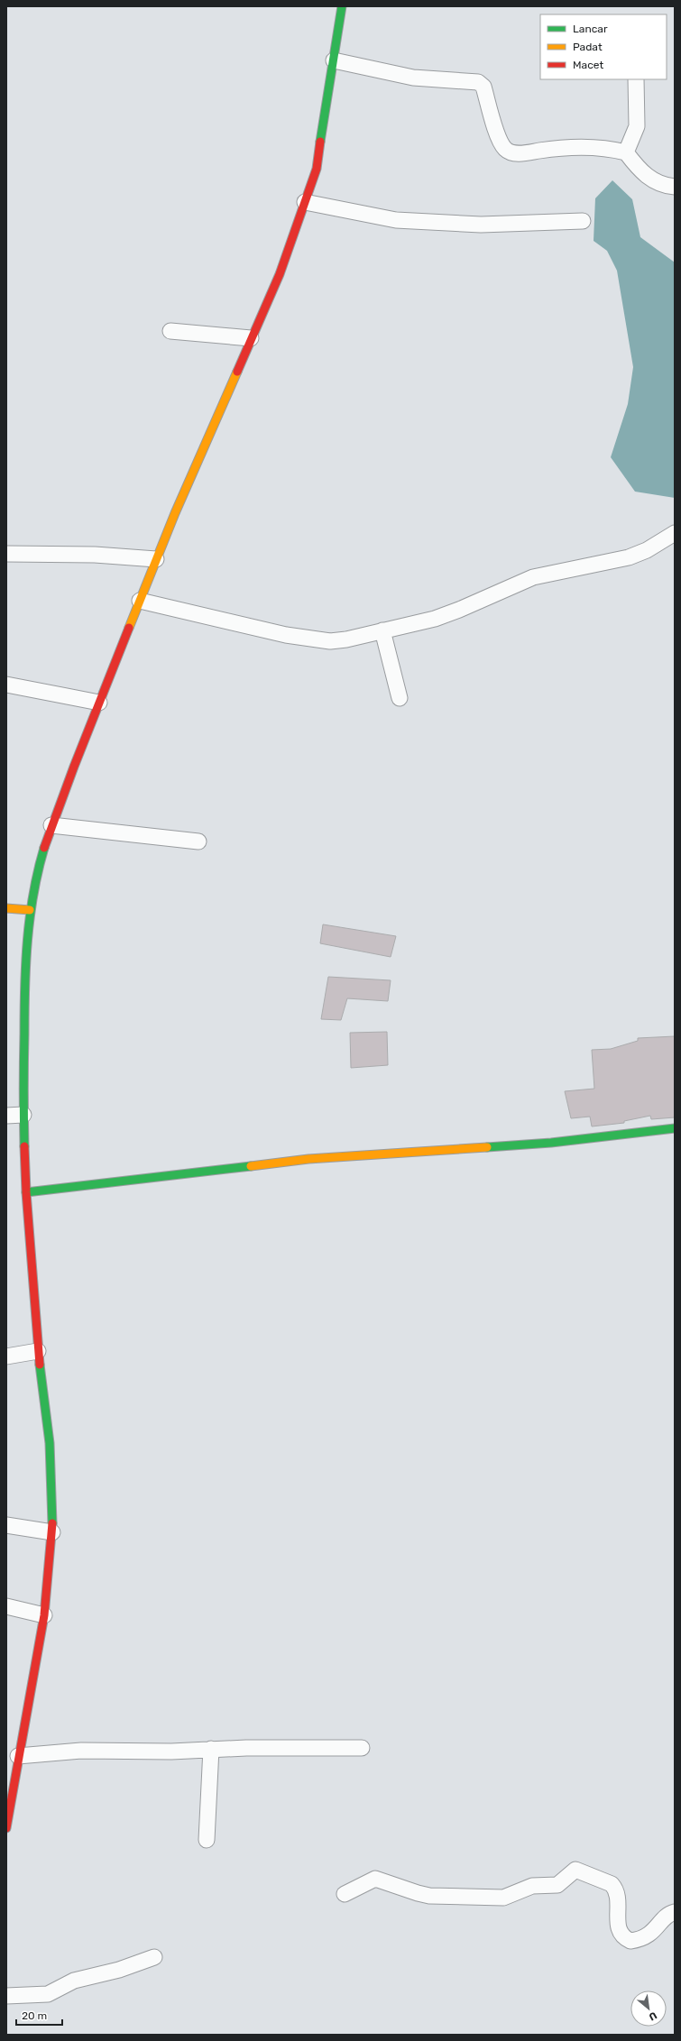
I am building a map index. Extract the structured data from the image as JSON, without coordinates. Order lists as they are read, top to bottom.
{
  "legend": ["Lancar", "Padat", "Macet"],
  "scale_bar": "20 m",
  "north": "bottom right"
}
